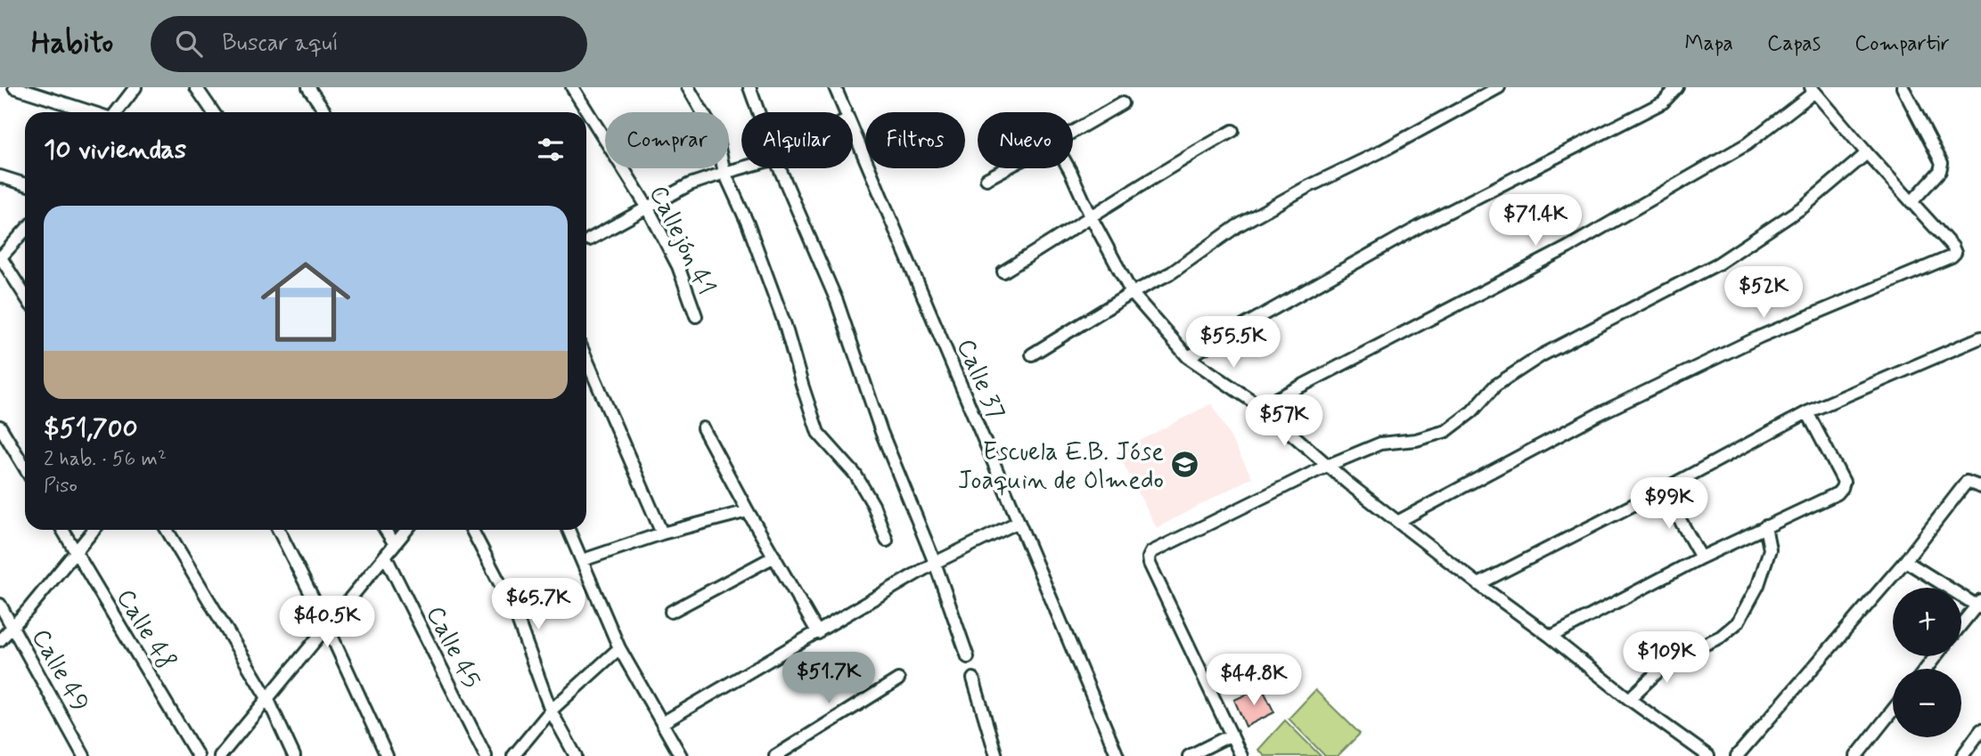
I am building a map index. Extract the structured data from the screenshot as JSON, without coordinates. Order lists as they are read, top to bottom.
{
  "streets": {
    "street": [
      "Callejón 41",
      "Calle 37",
      "Calle 48",
      "Calle 45",
      "Calle 49"
    ]
  },
  "places": {
    "school or university": ["Escuela E.B. Jóse Joaquin de Olmedo"]
  },
  "page": {
    "header": "Habito",
    "search": "Buscar aquí",
    "nav": ["Mapa", "Capas", "Compartir"],
    "chip": [
      "Comprar",
      "Alquilar",
      "Filtros",
      "Nuevo"
    ],
    "heading": "10 viviendas",
    "list": [
      {
        "name": "$51,700",
        "note": "2 hab. · 56 m² · Piso"
      }
    ],
    "price": [
      "$71.4K",
      "$52K",
      "$55.5K",
      "$57K",
      "$99K",
      "$65.7K",
      "$40.5K",
      "$109K",
      "$51.7K",
      "$44.8K"
    ],
    "map_buttons": ["+", "−"]
  }
}
